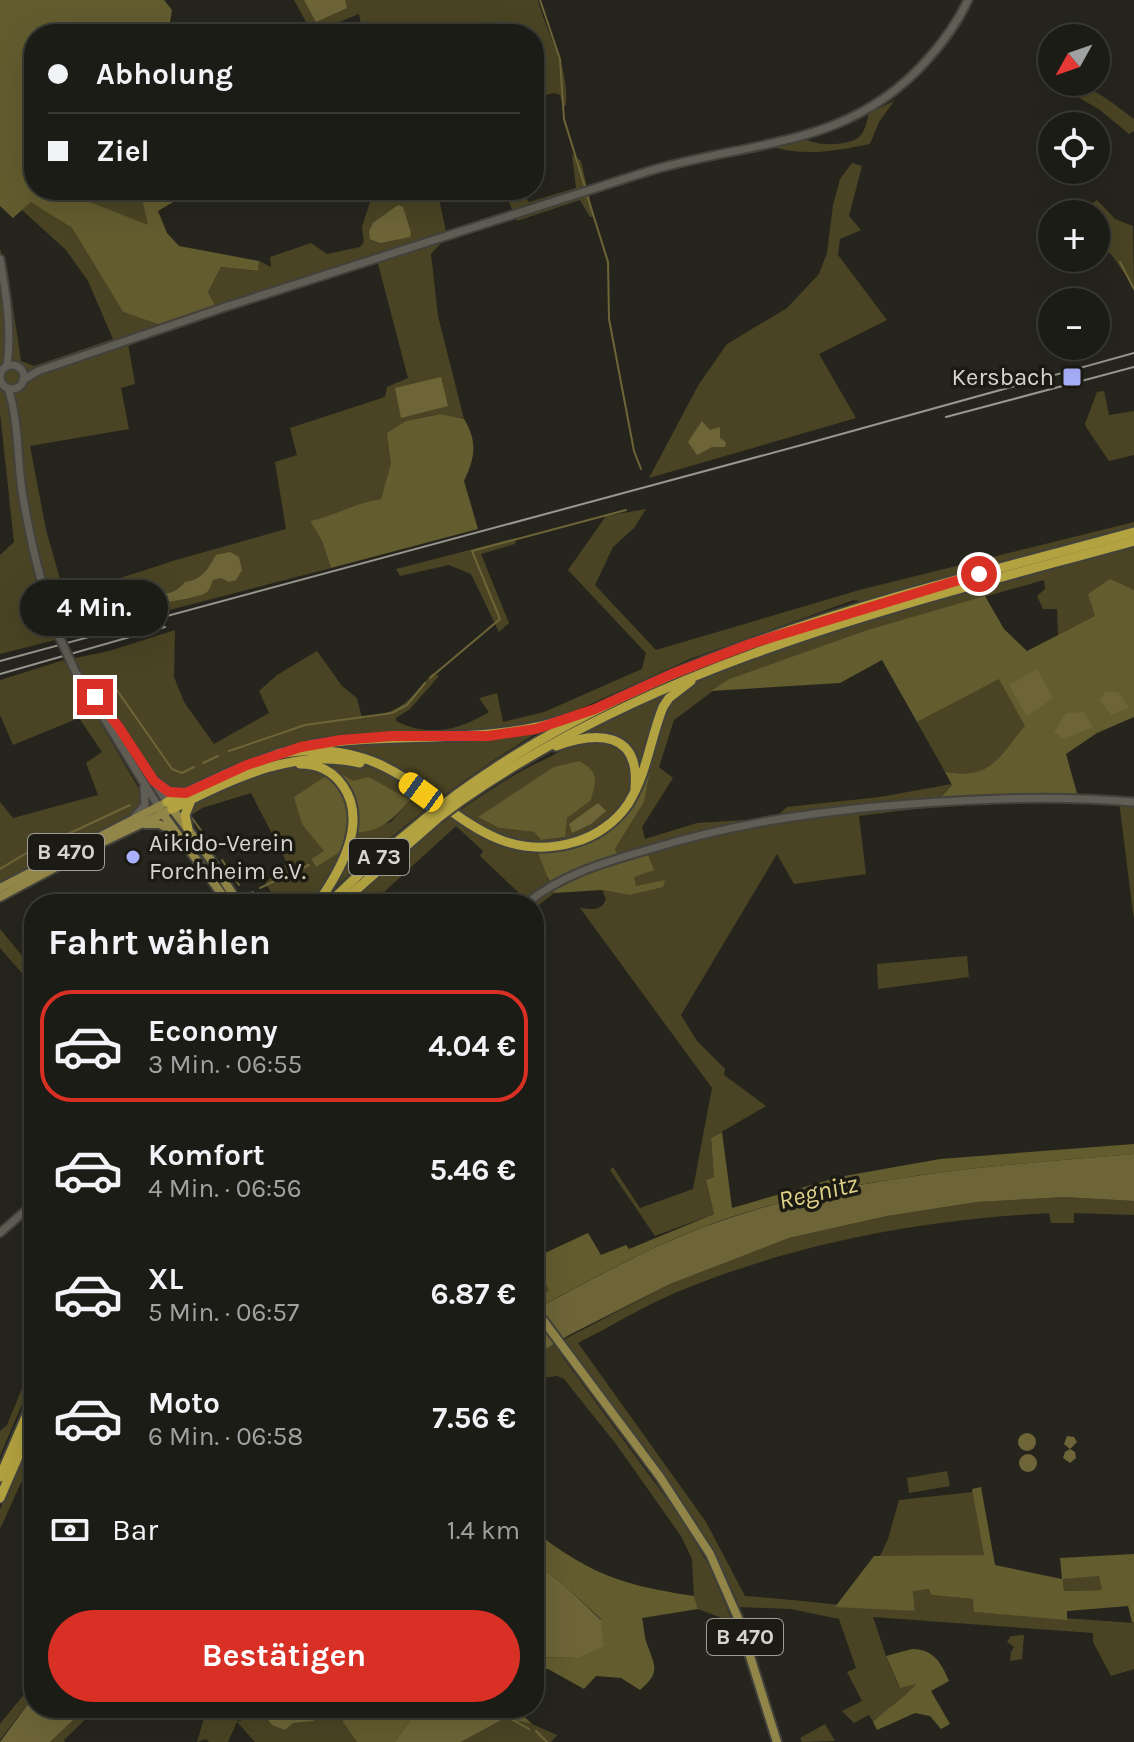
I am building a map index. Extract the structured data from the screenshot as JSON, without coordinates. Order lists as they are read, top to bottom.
{
  "streets": {
    "highway": ["A 73"],
    "main road": ["B 470"]
  },
  "water": ["Regnitz"],
  "places": {
    "transit": ["Kersbach"],
    "other": ["Aikido-Verein Forchheim e.V."]
  },
  "north": "bottom left",
  "page": {
    "map_buttons": ["+", "−"],
    "banner": ["Abholung", "Ziel"],
    "bubble": "4 Min.",
    "heading": "Fahrt wählen",
    "list": [
      {
        "name": "Economy",
        "note": "3 Min. · 06:55",
        "value": "4.04 €"
      },
      {
        "name": "Komfort",
        "note": "4 Min. · 06:56",
        "value": "5.46 €"
      },
      {
        "name": "XL",
        "note": "5 Min. · 06:57",
        "value": "6.87 €"
      },
      {
        "name": "Moto",
        "note": "6 Min. · 06:58",
        "value": "7.56 €"
      }
    ],
    "pay": ["Bar", "1.4 km"],
    "buttons": "Bestätigen"
  }
}
